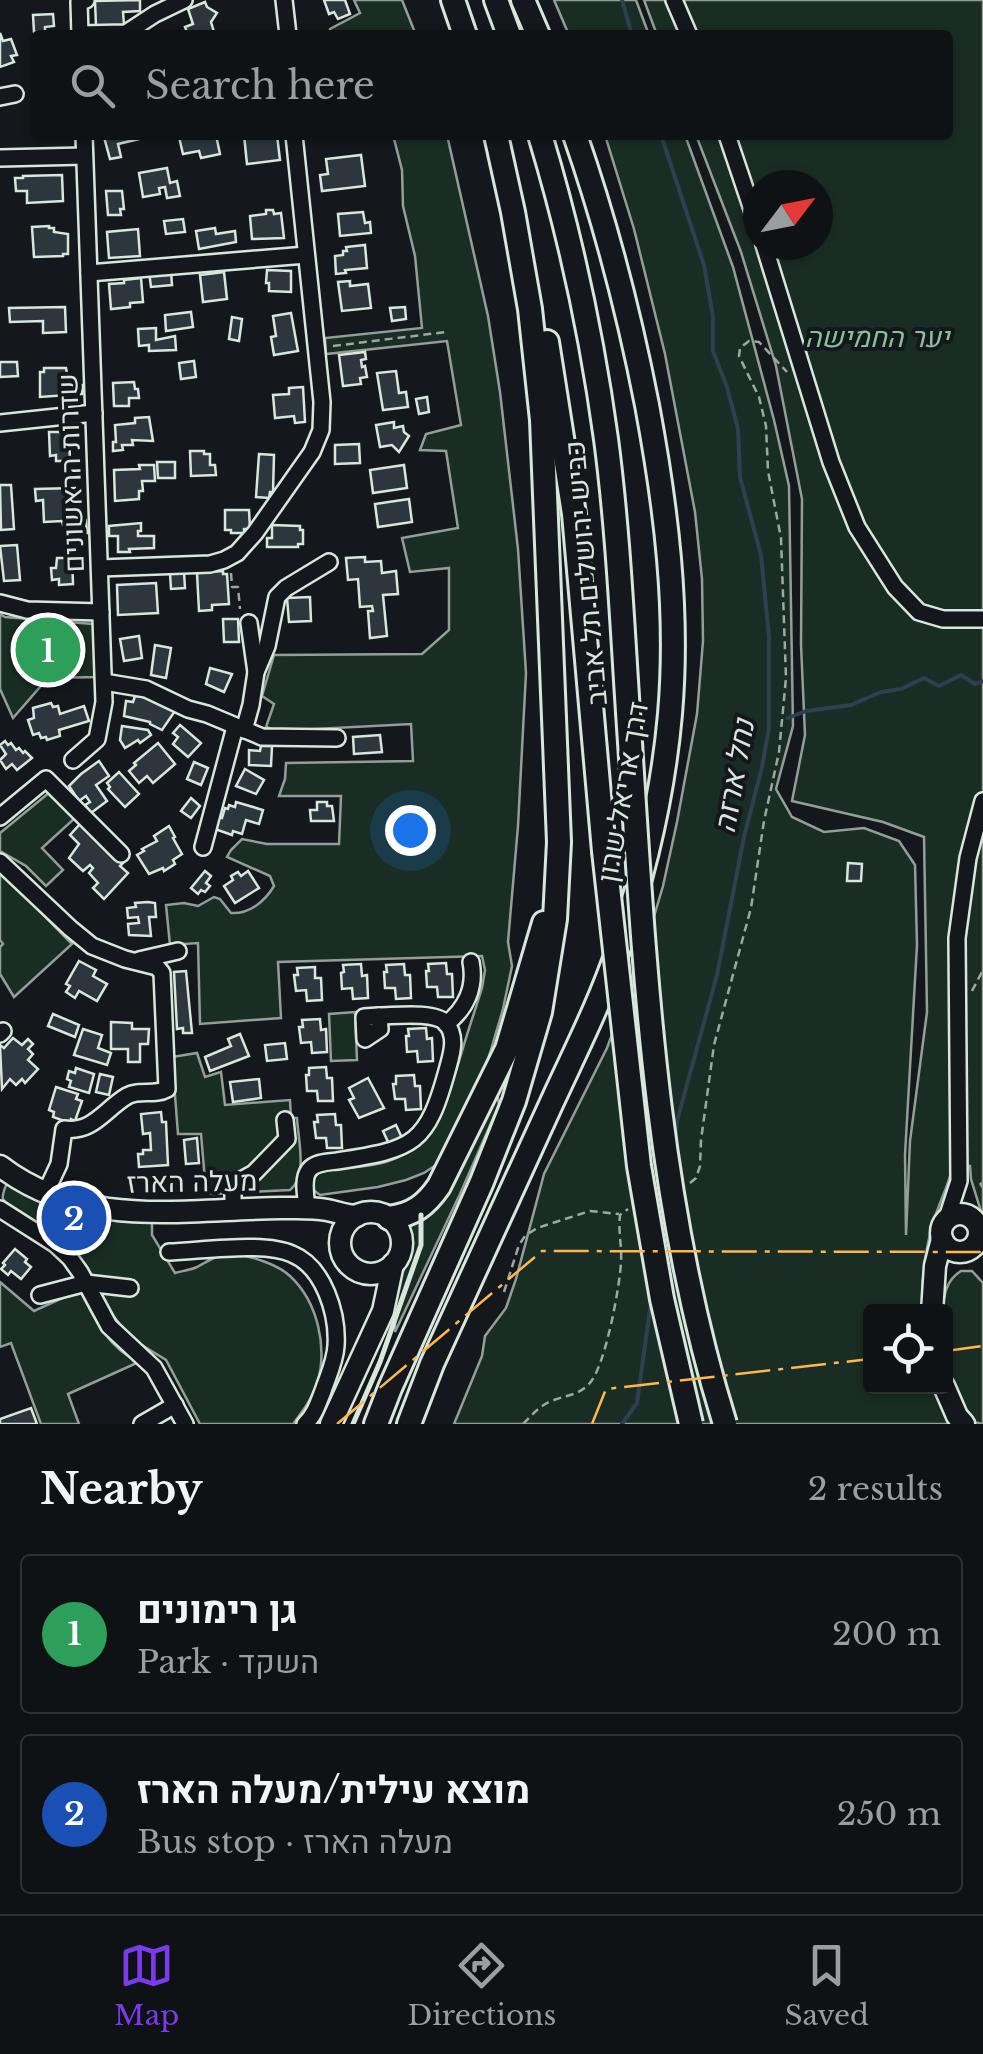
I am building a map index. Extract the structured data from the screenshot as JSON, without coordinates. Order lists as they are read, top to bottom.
{
  "streets": {
    "highway": ["כביש ירושלים תל אביב", "דרך אריאל שרון"],
    "main road": ["מעלה הארז"],
    "street": ["שדרות הראשונים"]
  },
  "water": ["נחל ארזה"],
  "parks": ["יער החמישה"],
  "north": "top right",
  "page": {
    "search": "Search here",
    "pins": ["1", "2"],
    "heading": ["Nearby", "2 results"],
    "list": [
      {
        "mark": "1",
        "name": "גן רימונים",
        "note": "Park · השקד",
        "value": "200 m"
      },
      {
        "mark": "2",
        "name": "מוצא עילית/מעלה הארז",
        "note": "Bus stop · מעלה הארז",
        "value": "250 m"
      }
    ],
    "nav": ["Map", "Directions", "Saved"]
  }
}
